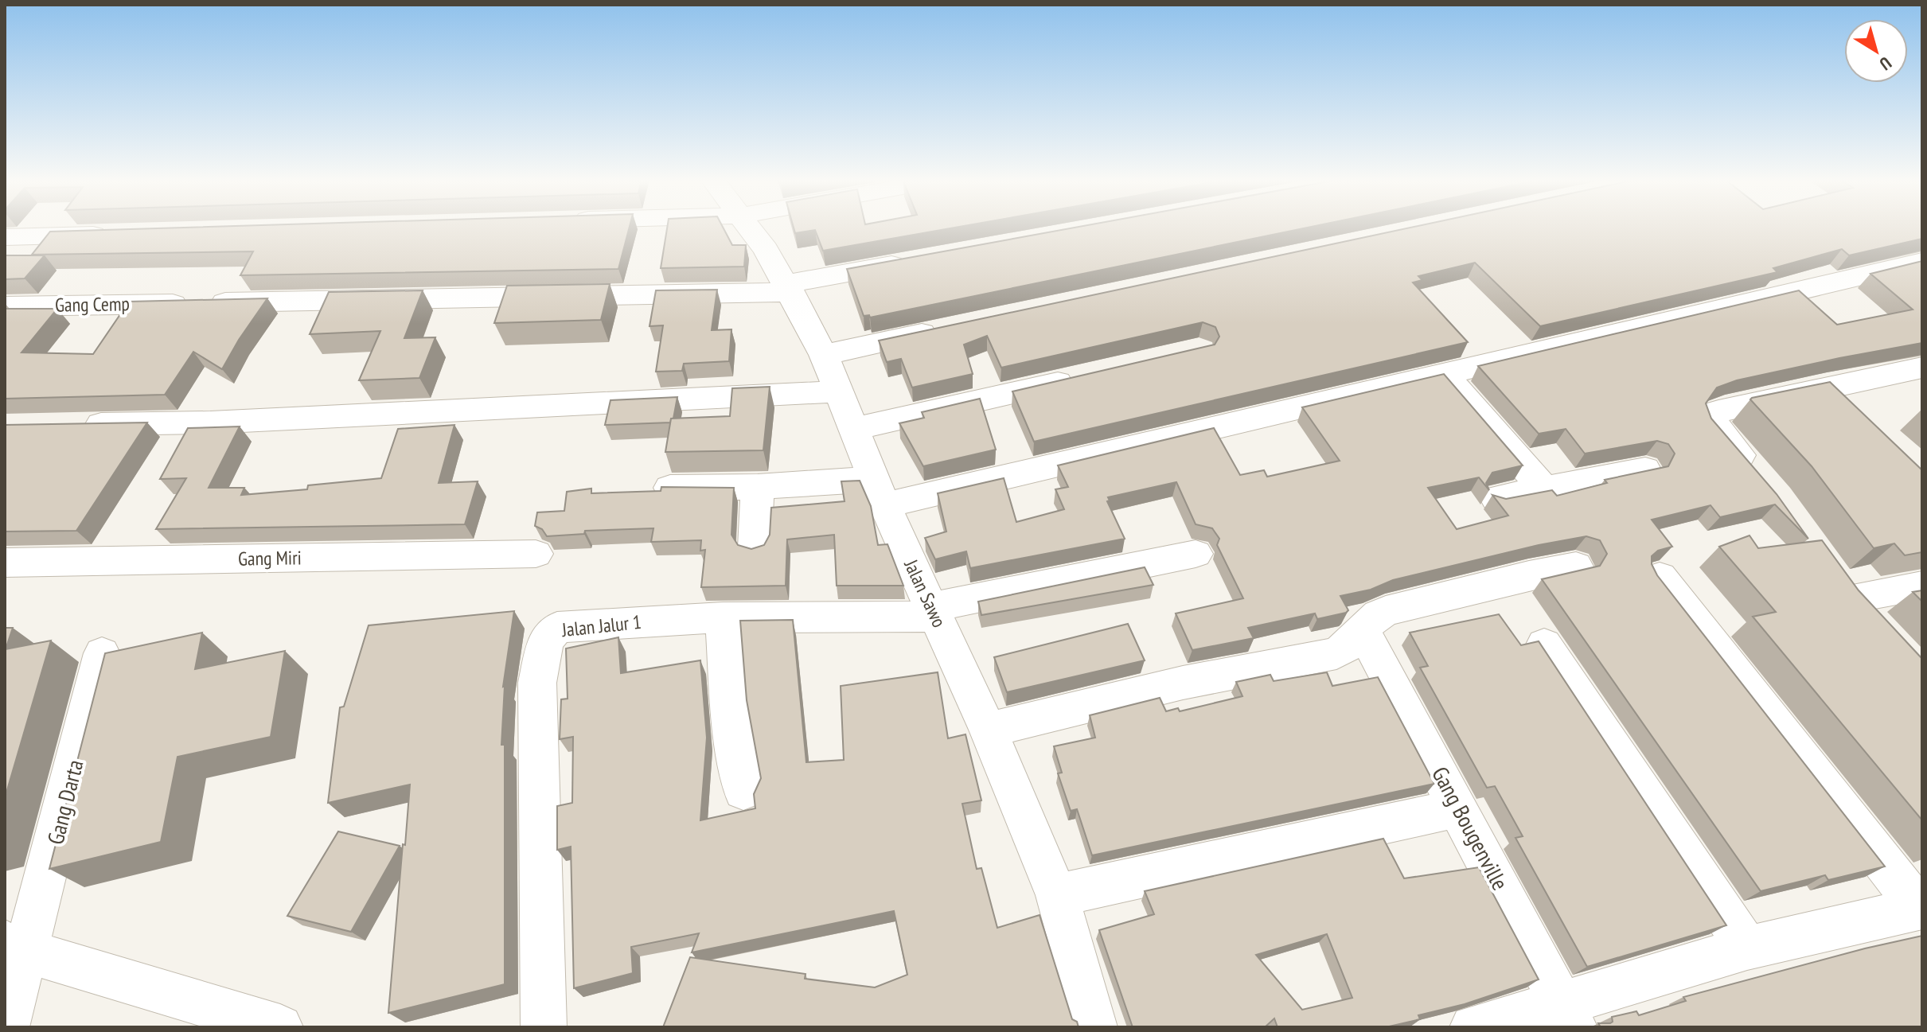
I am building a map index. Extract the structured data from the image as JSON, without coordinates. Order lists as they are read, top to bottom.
{
  "streets": {
    "street": [
      "Gang Cemp",
      "Gang Miri",
      "Jalan Sawo",
      "Jalan Jalur 1",
      "Gang Darta",
      "Gang Bougenville"
    ]
  },
  "crossings": [
    ["Gang Cemp", "Jalan Sawo"],
    ["Jalan Sawo", "Jalan Jalur 1"]
  ],
  "north": "bottom right"
}
